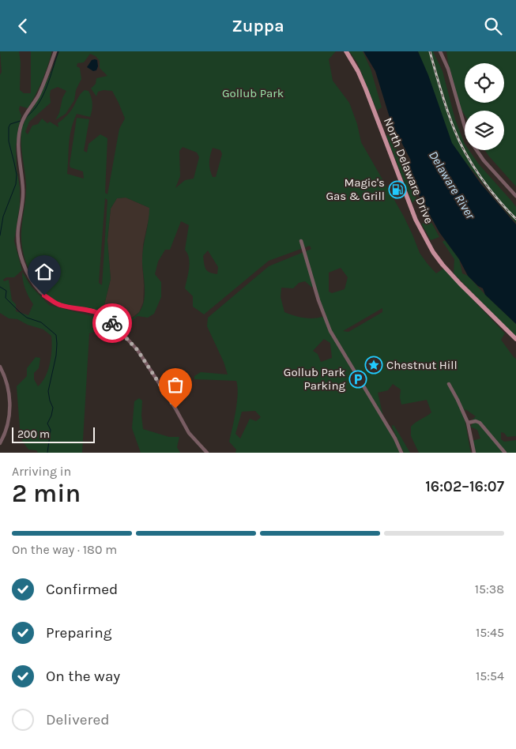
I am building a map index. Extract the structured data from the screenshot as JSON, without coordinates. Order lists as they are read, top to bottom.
{
  "streets": {
    "main road": ["North Delaware Drive"]
  },
  "water": ["Delaware River"],
  "parks": ["Gollub Park"],
  "places": {
    "fuel station": ["Magic's Gas & Grill"],
    "place": ["Chestnut Hill"],
    "parking": ["Gollub Park Parking"]
  },
  "scale_bar": "200 m",
  "page": {
    "header": "Zuppa",
    "scale": "200 m",
    "heading": ["2 min", "Arriving in", "16:02–16:07"],
    "bar": "On the way · 180 m",
    "list": [
      ["Confirmed", "15:38"],
      ["Preparing", "15:45"],
      ["On the way", "15:54"],
      "Delivered"
    ]
  }
}
